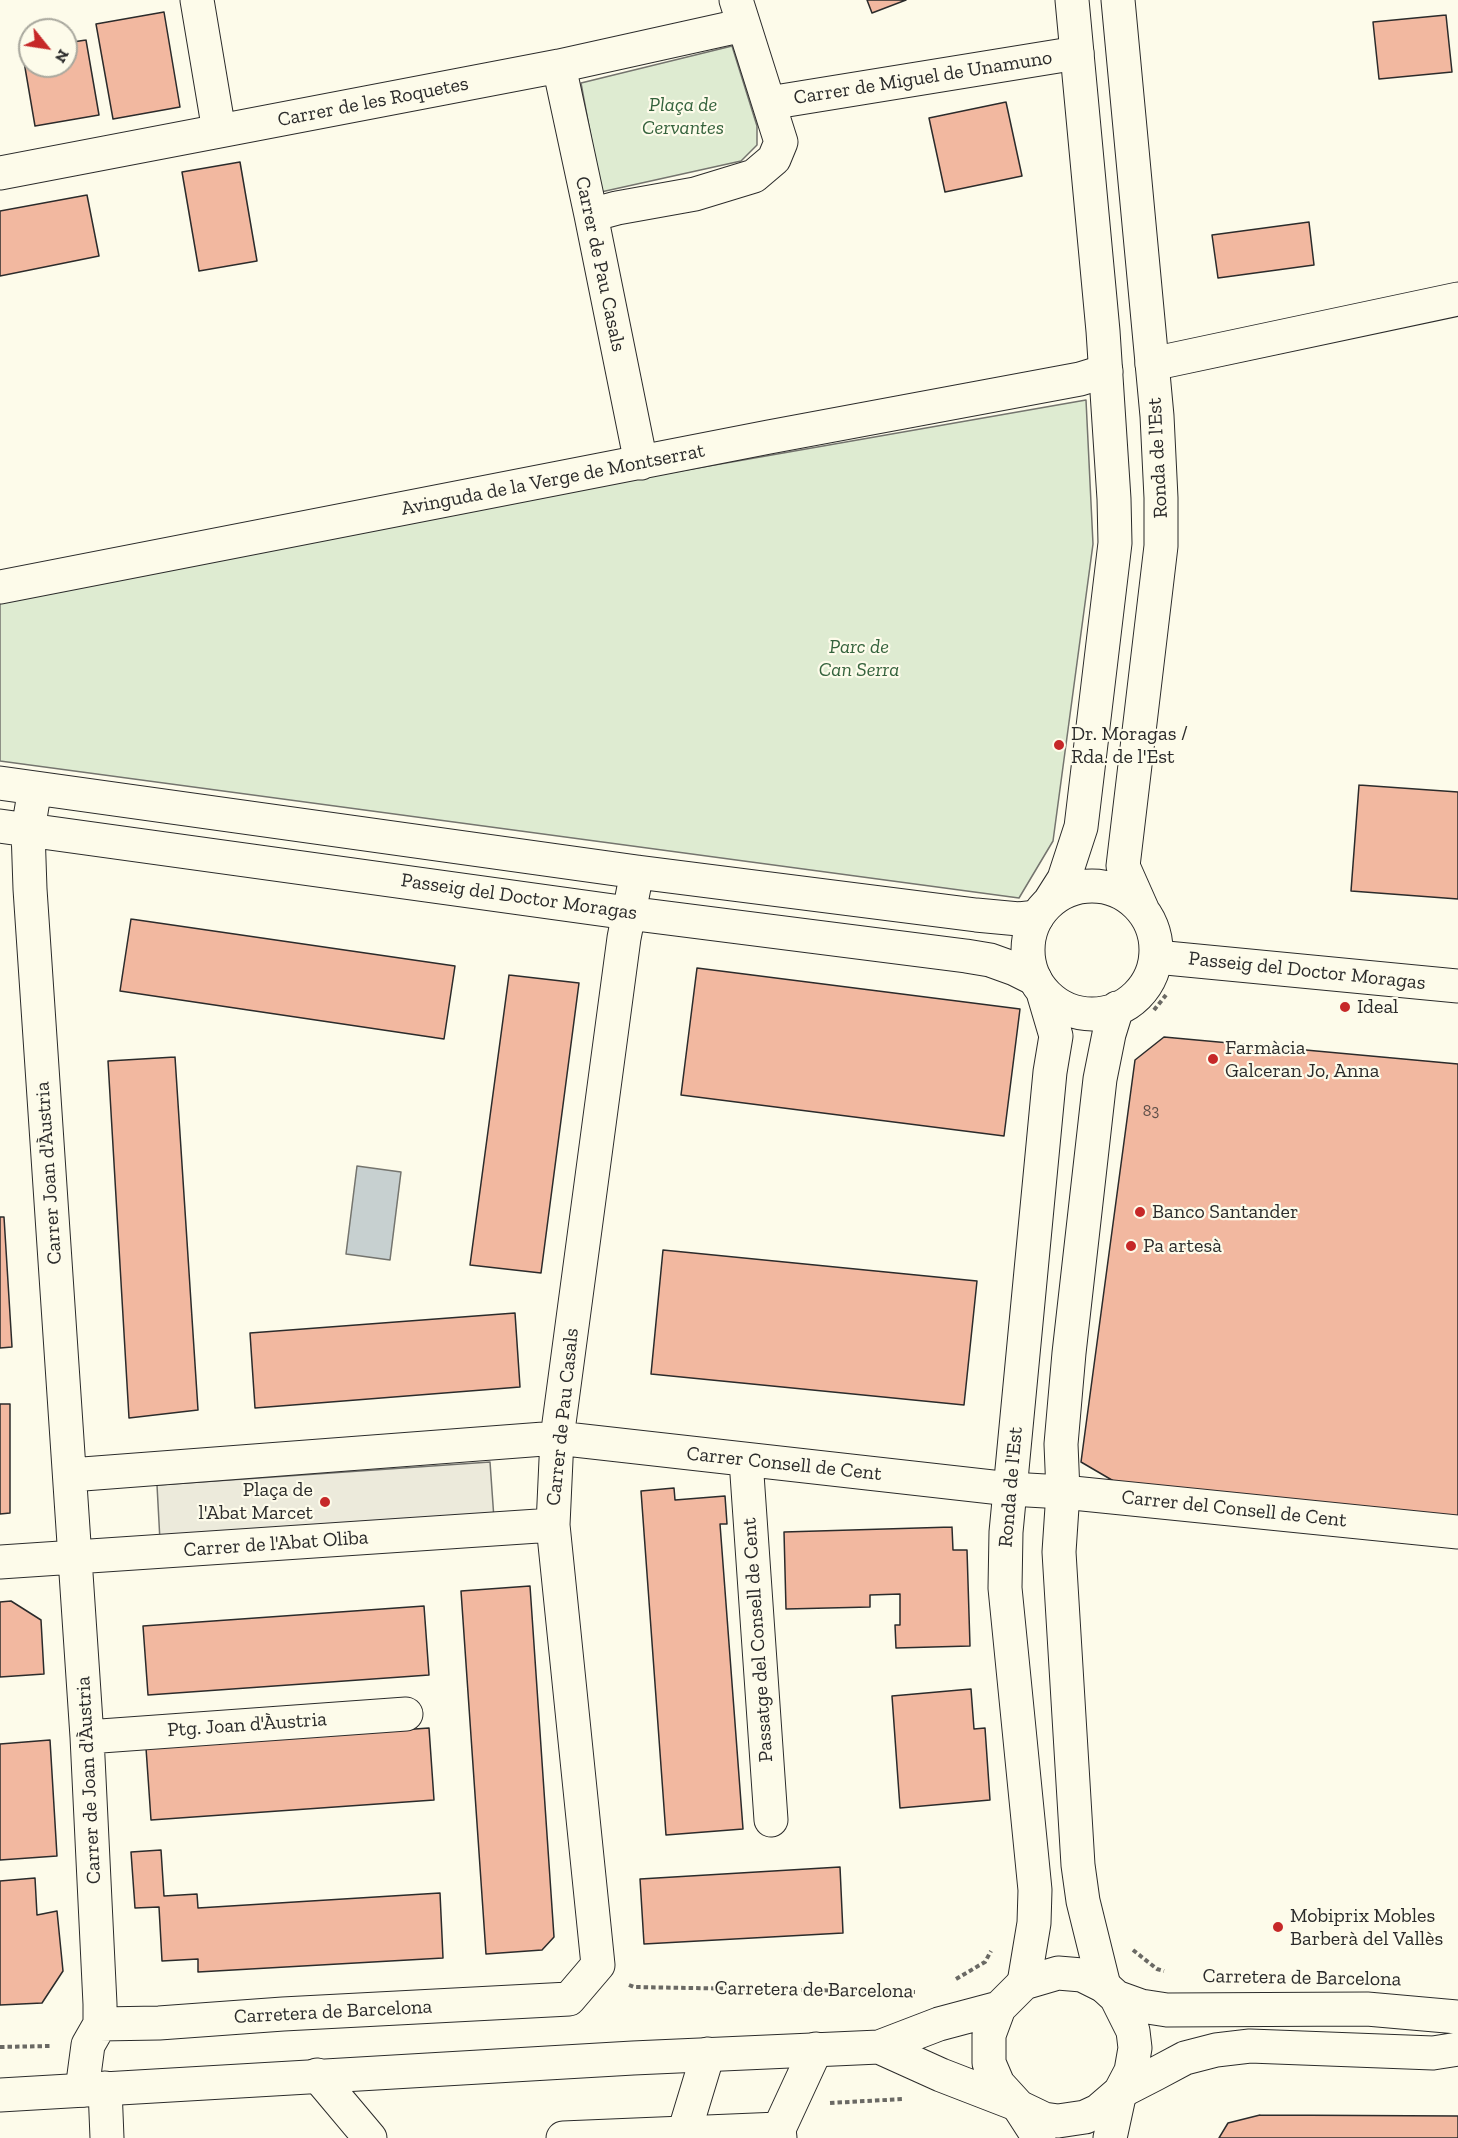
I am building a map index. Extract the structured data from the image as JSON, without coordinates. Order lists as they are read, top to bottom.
{
  "streets": {
    "street": [
      "Carrer de Miguel de Unamuno",
      "Carrer de les Roquetes",
      "Carrer de Pau Casals",
      "Ronda de l'Est",
      "Avinguda de la Verge de Montserrat",
      "Passeig del Doctor Moragas",
      "Carrer Joan d'Àustria",
      "Carrer Consell de Cent",
      "Carrer del Consell de Cent",
      "Carrer de l'Abat Oliba",
      "Passatge del Consell de Cent",
      "Ptg. Joan d'Àustria",
      "Carrer de Joan d'Àustria",
      "Carretera de Barcelona"
    ]
  },
  "crossings": [
    ["Carrer de les Roquetes", "Carrer de Pau Casals"],
    ["Carrer de Pau Casals", "Avinguda de la Verge de Montserrat"],
    ["Carrer de Pau Casals", "Passeig del Doctor Moragas"],
    ["Carrer de Pau Casals", "Carrer Consell de Cent"],
    ["Carrer de Pau Casals", "Carrer de l'Abat Oliba"],
    ["Carrer de Pau Casals", "Carretera de Barcelona"],
    ["Ronda de l'Est", "Passeig del Doctor Moragas"],
    ["Ronda de l'Est", "Carrer Consell de Cent"],
    ["Ronda de l'Est", "Carrer del Consell de Cent"],
    ["Ronda de l'Est", "Carretera de Barcelona"],
    ["Passeig del Doctor Moragas", "Carrer Joan d'Àustria"],
    ["Carrer Joan d'Àustria", "Carrer de l'Abat Oliba"],
    ["Carrer Joan d'Àustria", "Carrer de Joan d'Àustria"],
    ["Carrer Consell de Cent", "Carrer del Consell de Cent"],
    ["Carrer Consell de Cent", "Passatge del Consell de Cent"],
    ["Carrer de l'Abat Oliba", "Carrer de Joan d'Àustria"],
    ["Ptg. Joan d'Àustria", "Carrer de Joan d'Àustria"],
    ["Carrer de Joan d'Àustria", "Carretera de Barcelona"]
  ],
  "parks": ["Plaça de Cervantes", "Parc de Can Serra"],
  "places": [
    "Dr. Moragas / Rda. de l'Est",
    "Ideal",
    "Farmàcia Galceran Jo, Anna",
    "Banco Santander",
    "Pa artesà",
    "Plaça de l'Abat Marcet",
    "Mobiprix Mobles Barberà del Vallès"
  ],
  "house_numbers": ["83"],
  "north": "bottom right"
}
